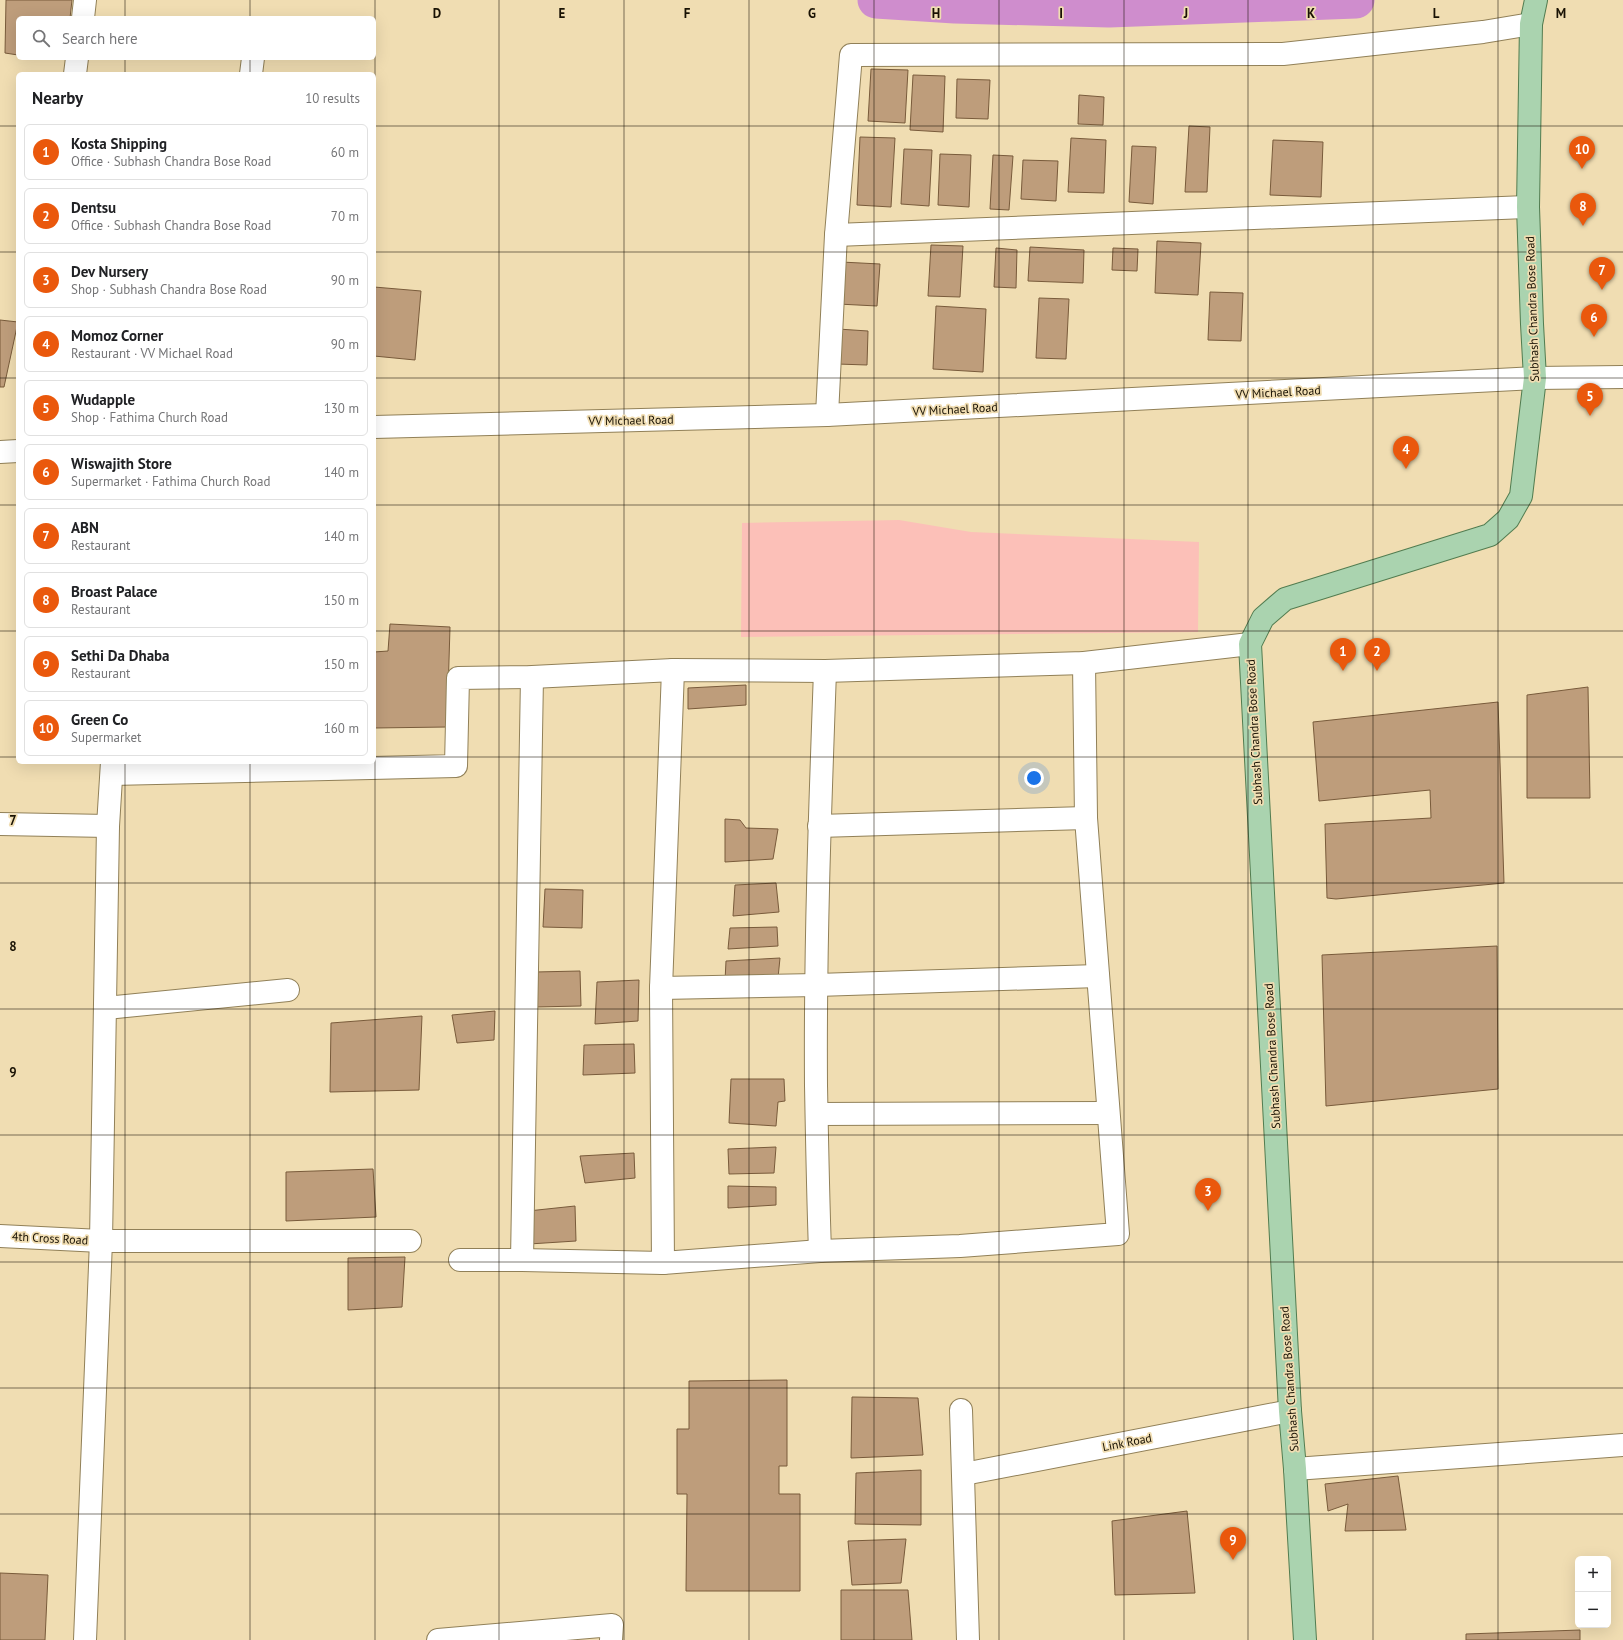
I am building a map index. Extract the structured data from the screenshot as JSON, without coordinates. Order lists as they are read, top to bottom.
{
  "streets": {
    "main road": ["Subhash Chandra Bose Road"],
    "street": ["VV Michael Road", "4th Cross Road", "Link Road"]
  },
  "crossings": [
    ["Subhash Chandra Bose Road", "VV Michael Road"],
    ["Subhash Chandra Bose Road", "Link Road"]
  ],
  "page": {
    "search": "Search here",
    "heading": ["Nearby", "10 results"],
    "list": [
      {
        "mark": "1",
        "name": "Kosta Shipping",
        "note": "Office · Subhash Chandra Bose Road",
        "value": "60 m"
      },
      {
        "mark": "2",
        "name": "Dentsu",
        "note": "Office · Subhash Chandra Bose Road",
        "value": "70 m"
      },
      {
        "mark": "3",
        "name": "Dev Nursery",
        "note": "Shop · Subhash Chandra Bose Road",
        "value": "90 m"
      },
      {
        "mark": "4",
        "name": "Momoz Corner",
        "note": "Restaurant · VV Michael Road",
        "value": "90 m"
      },
      {
        "mark": "5",
        "name": "Wudapple",
        "note": "Shop · Fathima Church Road",
        "value": "130 m"
      },
      {
        "mark": "6",
        "name": "Wiswajith Store",
        "note": "Supermarket · Fathima Church Road",
        "value": "140 m"
      },
      {
        "mark": "7",
        "name": "ABN",
        "note": "Restaurant",
        "value": "140 m"
      },
      {
        "mark": "8",
        "name": "Broast Palace",
        "note": "Restaurant",
        "value": "150 m"
      },
      {
        "mark": "9",
        "name": "Sethi Da Dhaba",
        "note": "Restaurant",
        "value": "150 m"
      },
      {
        "mark": "10",
        "name": "Green Co",
        "note": "Supermarket",
        "value": "160 m"
      }
    ],
    "pins": [
      "10",
      "8",
      "7",
      "6",
      "5",
      "4",
      "1",
      "2",
      "3",
      "9"
    ],
    "map_buttons": ["+", "−"]
  },
  "grid": {
    "columns": [
      "D",
      "E",
      "F",
      "G",
      "H",
      "I",
      "J",
      "K",
      "L",
      "M"
    ],
    "rows": ["7", "8", "9"]
  }
}
